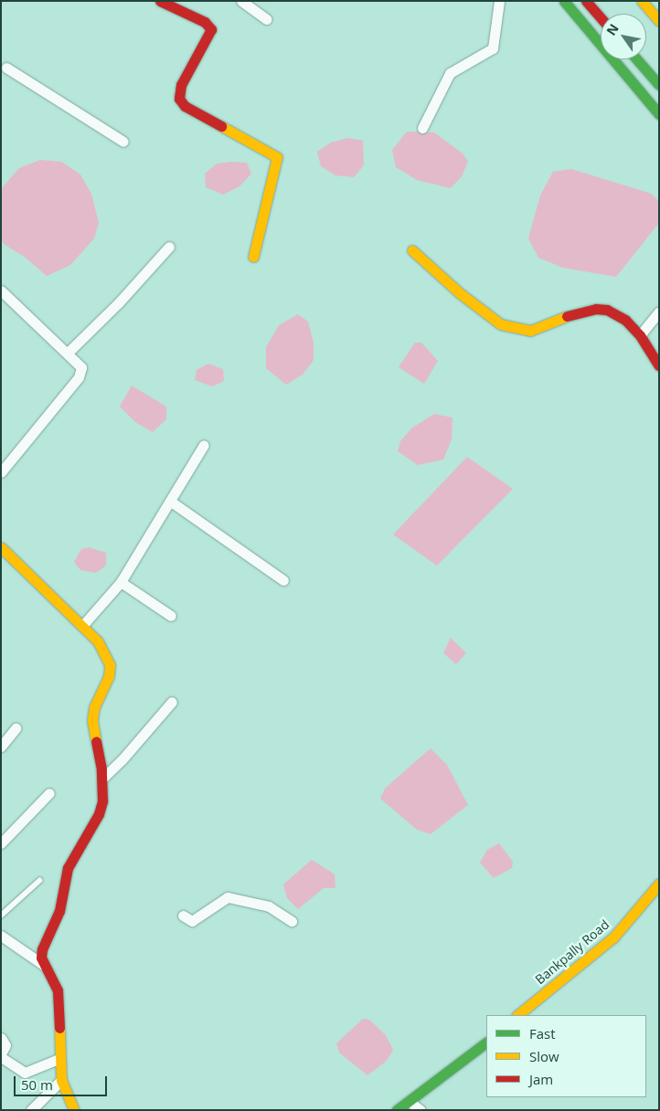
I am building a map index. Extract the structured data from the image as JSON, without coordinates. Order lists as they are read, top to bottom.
{
  "streets": {
    "main road": ["Bankpally Road"]
  },
  "legend": ["Fast", "Slow", "Jam"],
  "scale_bar": "50 m",
  "north": "top left"
}
